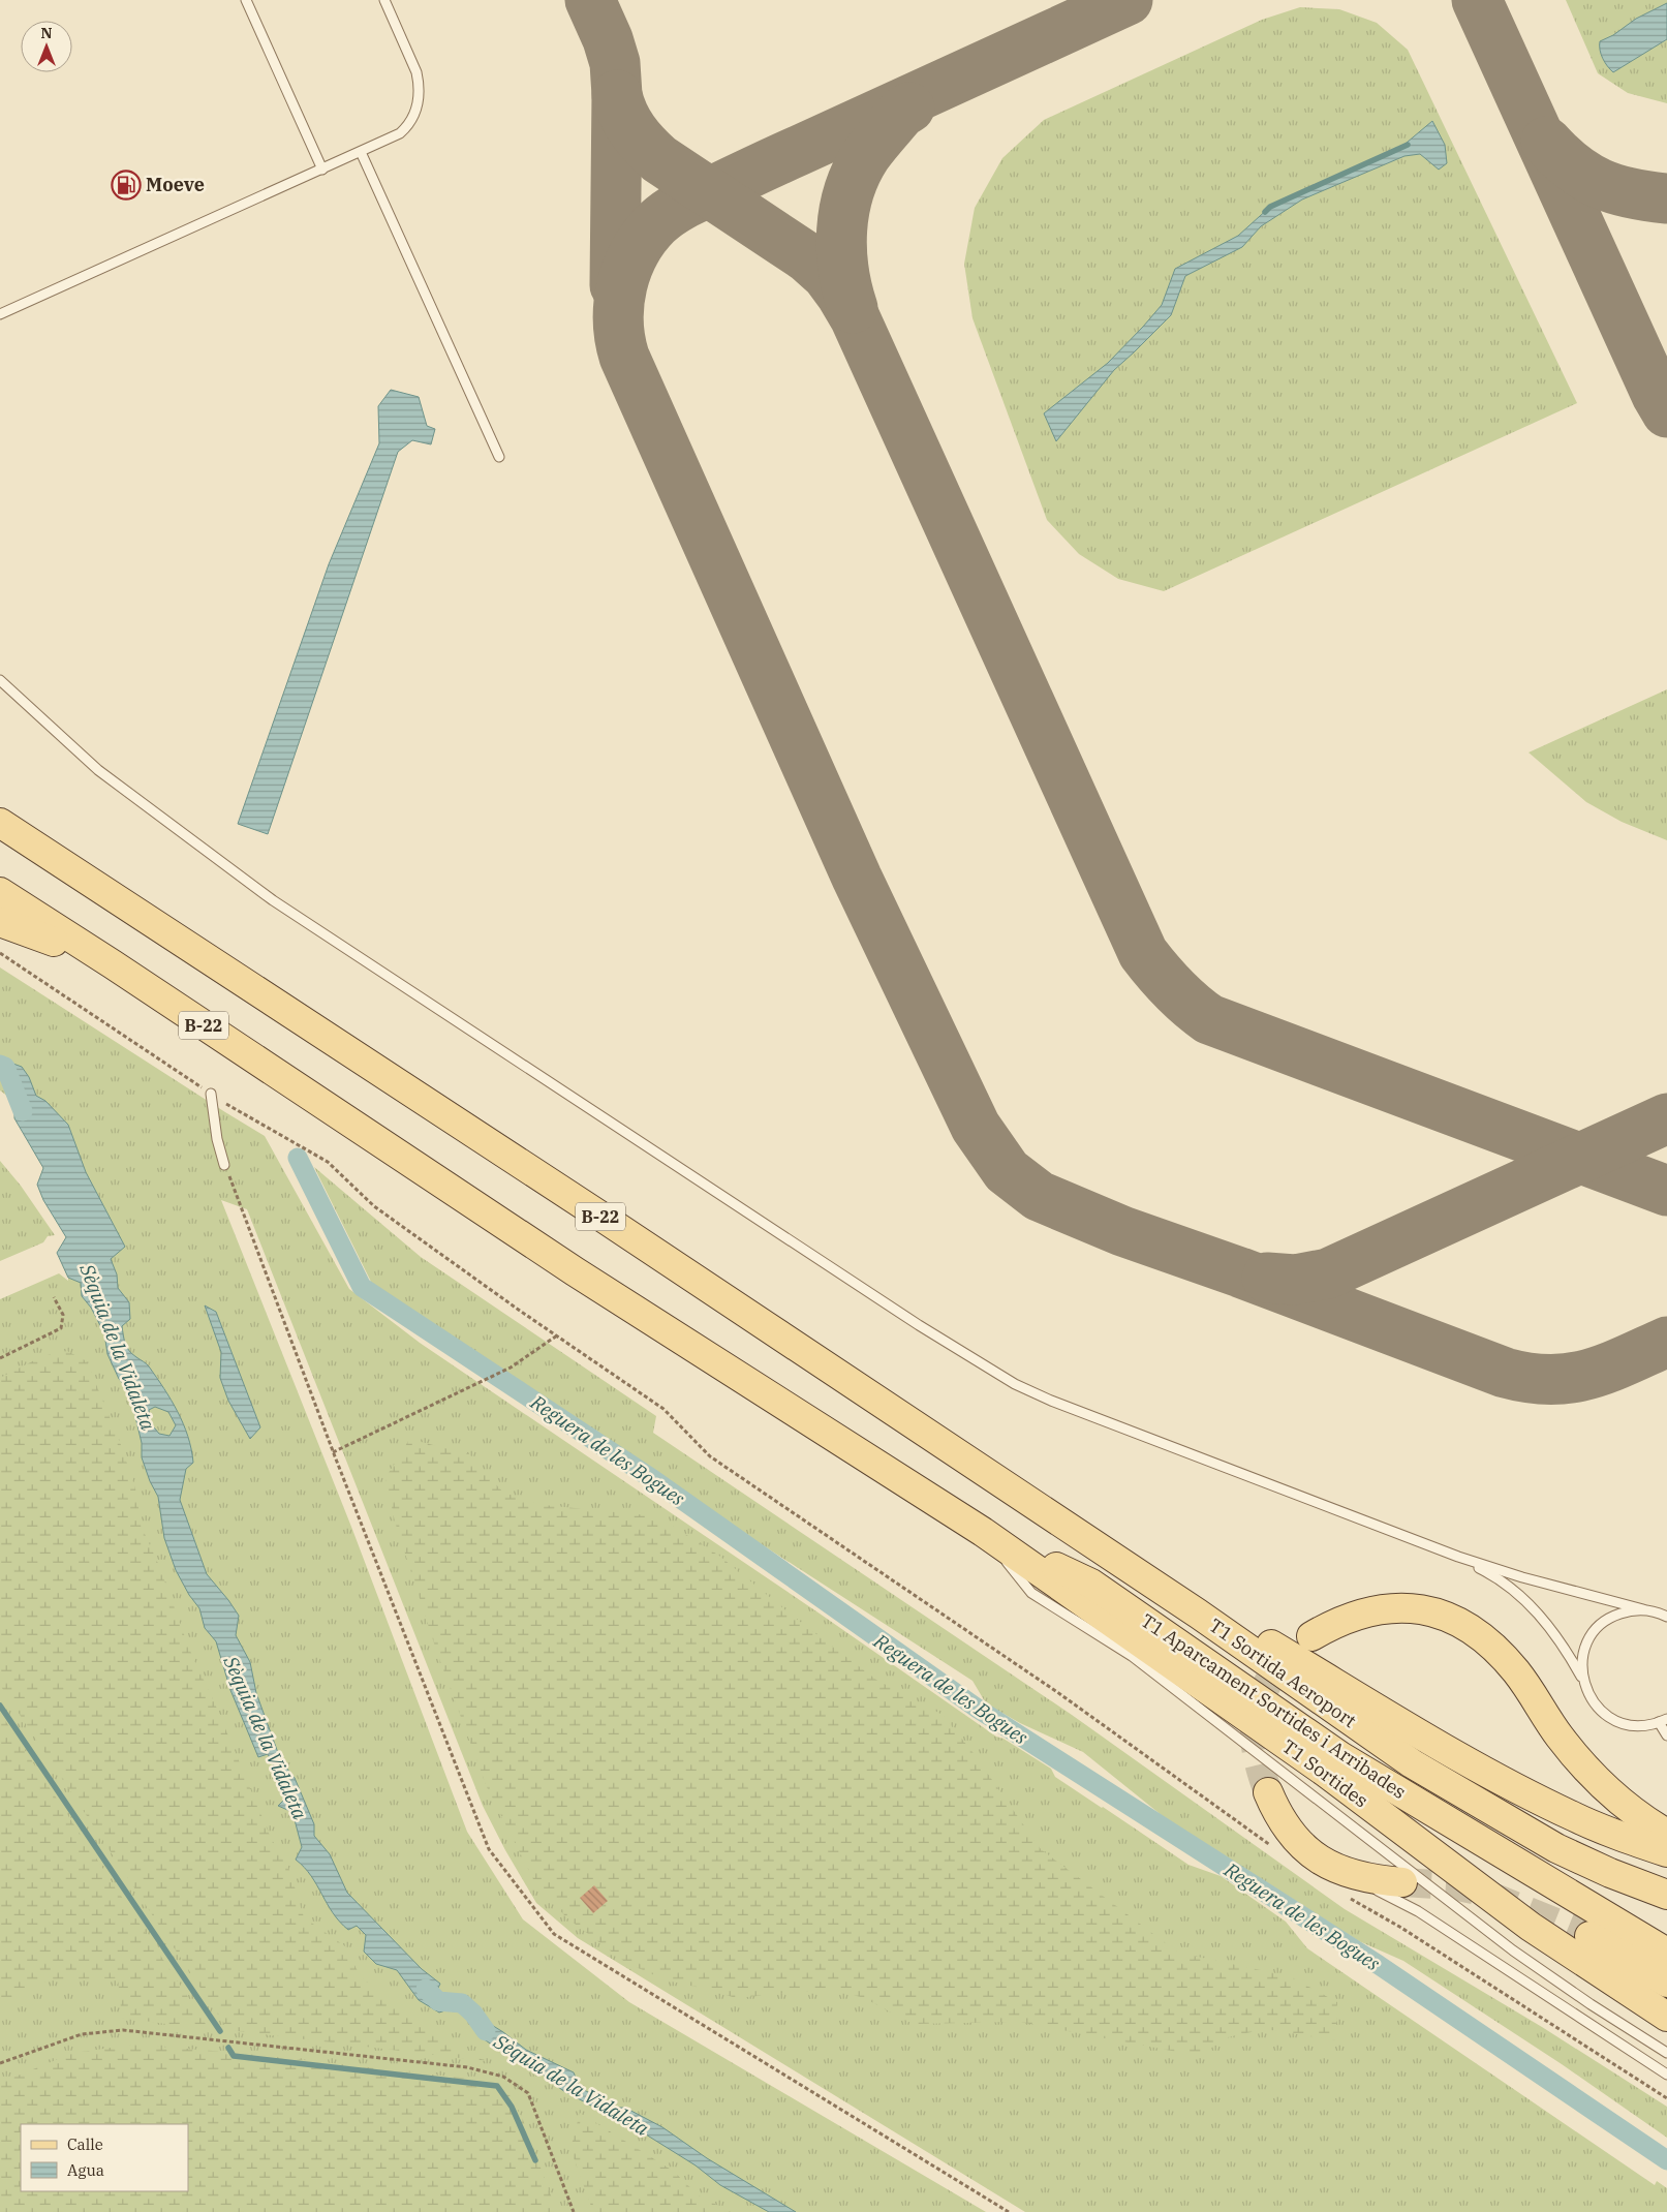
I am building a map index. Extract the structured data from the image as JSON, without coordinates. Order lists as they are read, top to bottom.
{
  "streets": {
    "main road": [
      "B-22",
      "T1 Sortida Aeroport",
      "T1 Aparcament Sortides i Arribades",
      "T1 Sortides"
    ]
  },
  "crossings": [
    ["B-22", "T1 Sortida Aeroport"],
    ["B-22", "T1 Aparcament Sortides i Arribades"],
    ["B-22", "T1 Sortides"],
    ["T1 Aparcament Sortides i Arribades", "T1 Sortides"]
  ],
  "water": ["Sèquia de la Vidaleta", "Reguera de les Bogues"],
  "places": {
    "fuel station": ["Moeve"]
  },
  "legend": ["Calle", "Agua"],
  "north": "top"
}
